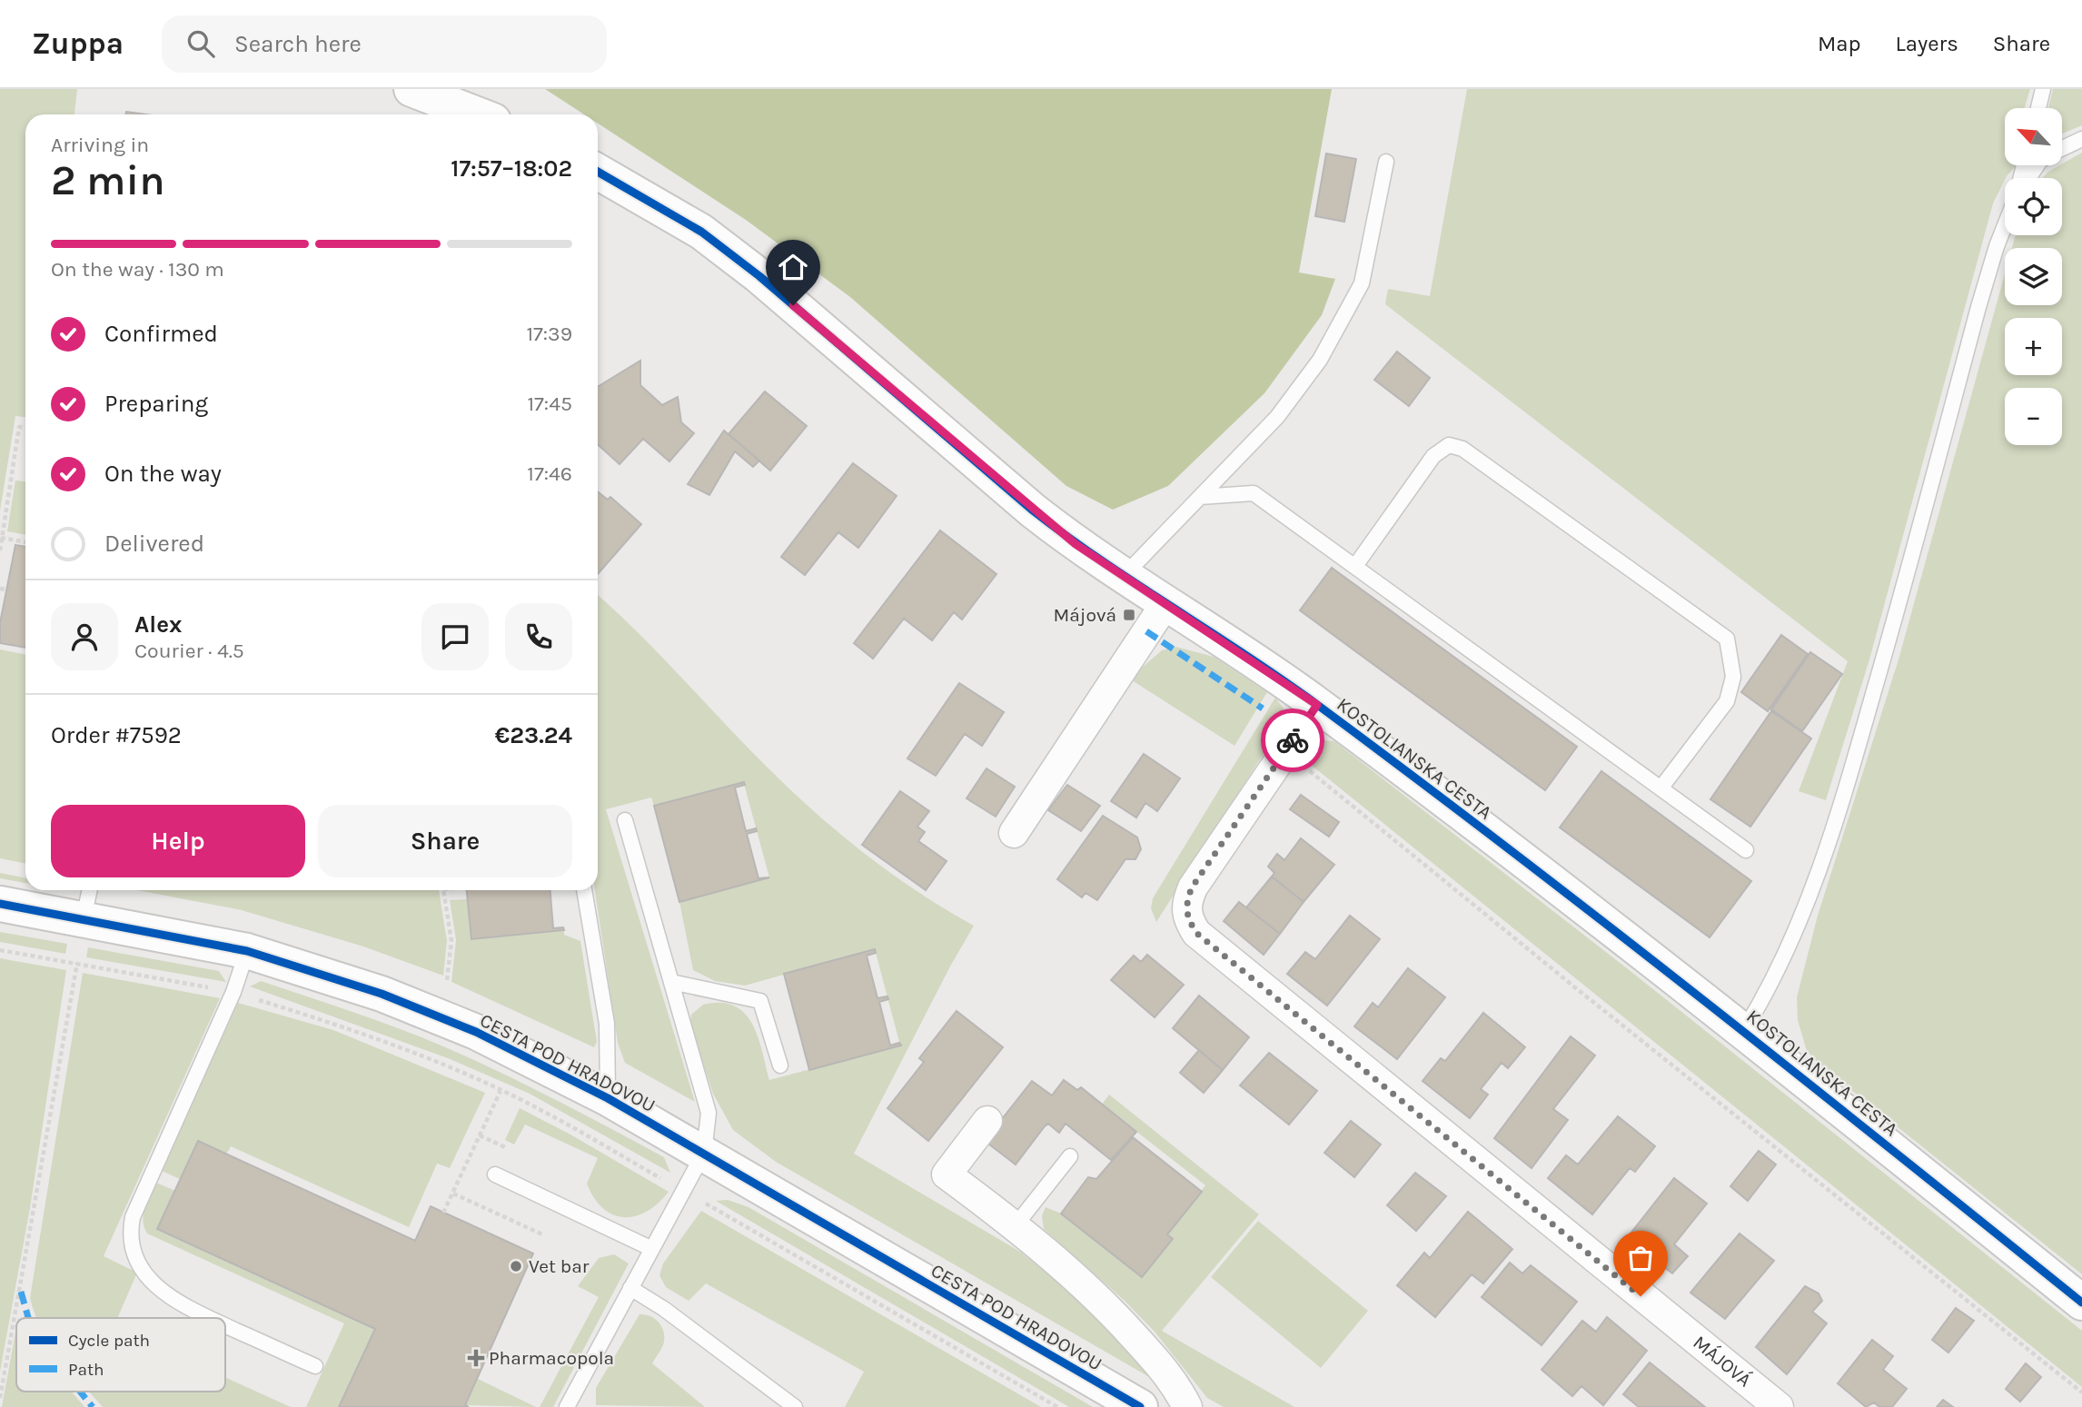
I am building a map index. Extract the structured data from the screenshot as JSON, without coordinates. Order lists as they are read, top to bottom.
{
  "streets": {
    "street": ["KOSTOLIANSKA CESTA", "CESTA POD HRADOVOU", "MÁJOVÁ"]
  },
  "crossings": [
    ["KOSTOLIANSKA CESTA", "MÁJOVÁ"]
  ],
  "places": {
    "transit": ["Májová"],
    "other": ["Vet bar"],
    "health": ["Pharmacopola"]
  },
  "legend": ["Cycle path", "Path"],
  "north": "top left",
  "page": {
    "header": "Zuppa",
    "search": "Search here",
    "nav": ["Map", "Layers", "Share"],
    "map_buttons": ["+", "−"],
    "heading": ["2 min", "Arriving in", "17:57–18:02"],
    "panel": [
      "Alex",
      "Courier · 4.5",
      "Order #7592",
      "€23.24"
    ],
    "bar": "On the way · 130 m",
    "list": [
      ["Confirmed", "17:39"],
      ["Preparing", "17:45"],
      ["On the way", "17:46"],
      "Delivered"
    ],
    "buttons": ["Help", "Share"]
  }
}
